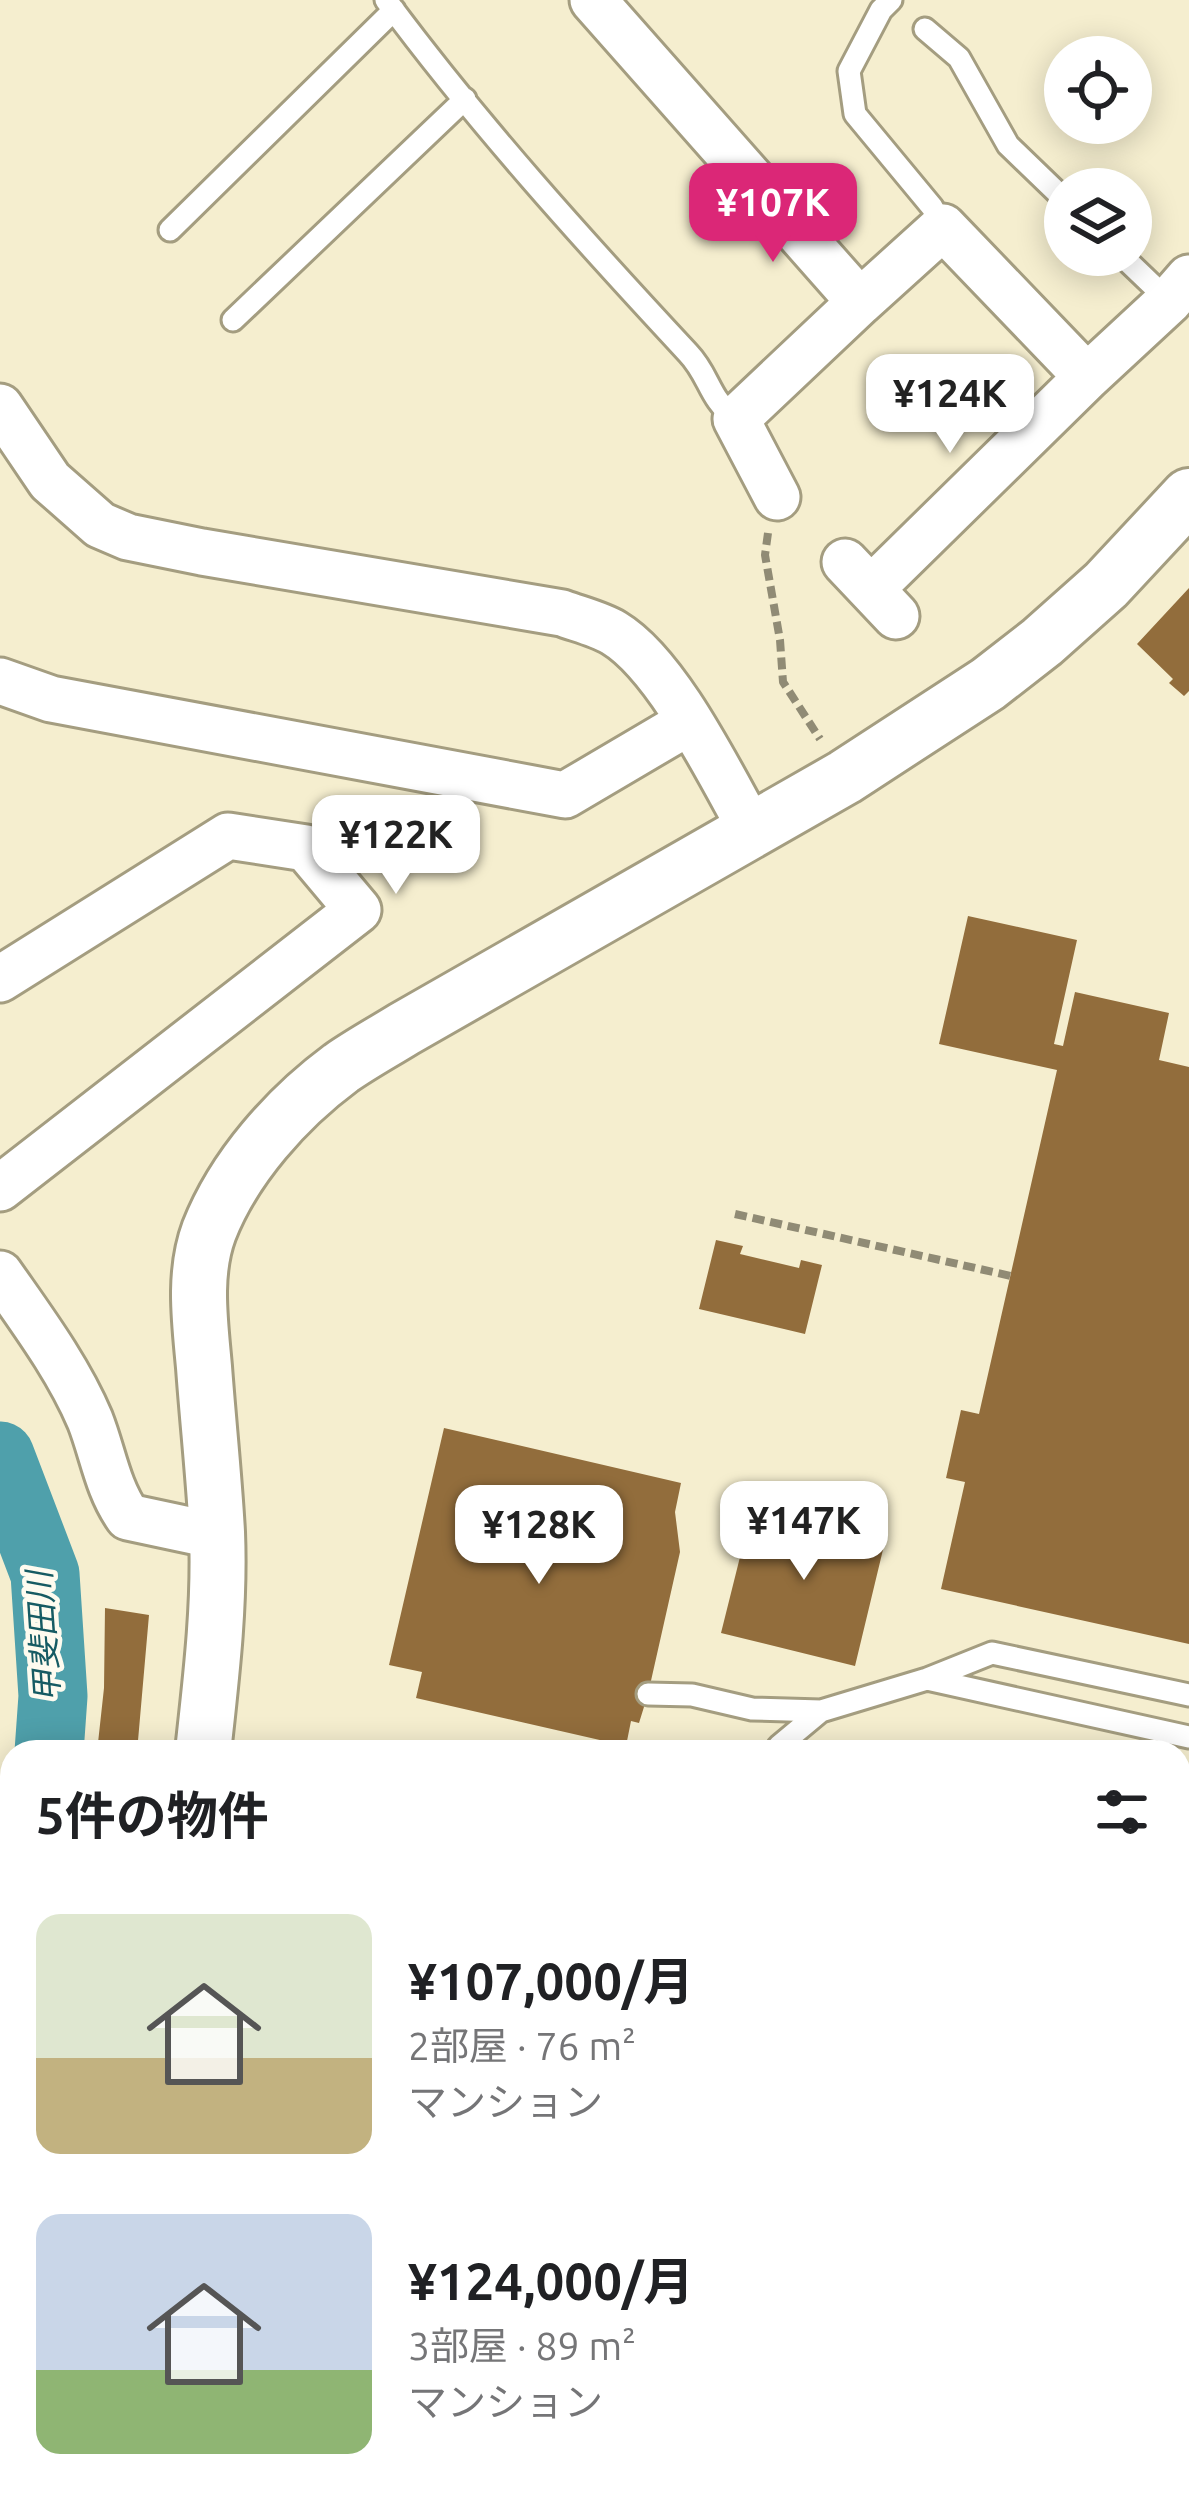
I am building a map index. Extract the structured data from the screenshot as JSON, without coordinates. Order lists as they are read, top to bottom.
{
  "water": ["甲斐田川"],
  "page": {
    "price": [
      "¥107K",
      "¥124K",
      "¥122K",
      "¥147K",
      "¥128K"
    ],
    "heading": "5件の物件",
    "list": [
      {
        "name": "¥107,000/月",
        "note": "2部屋 · 76 m² · マンション"
      },
      {
        "name": "¥124,000/月",
        "note": "3部屋 · 89 m² · マンション"
      }
    ]
  }
}
